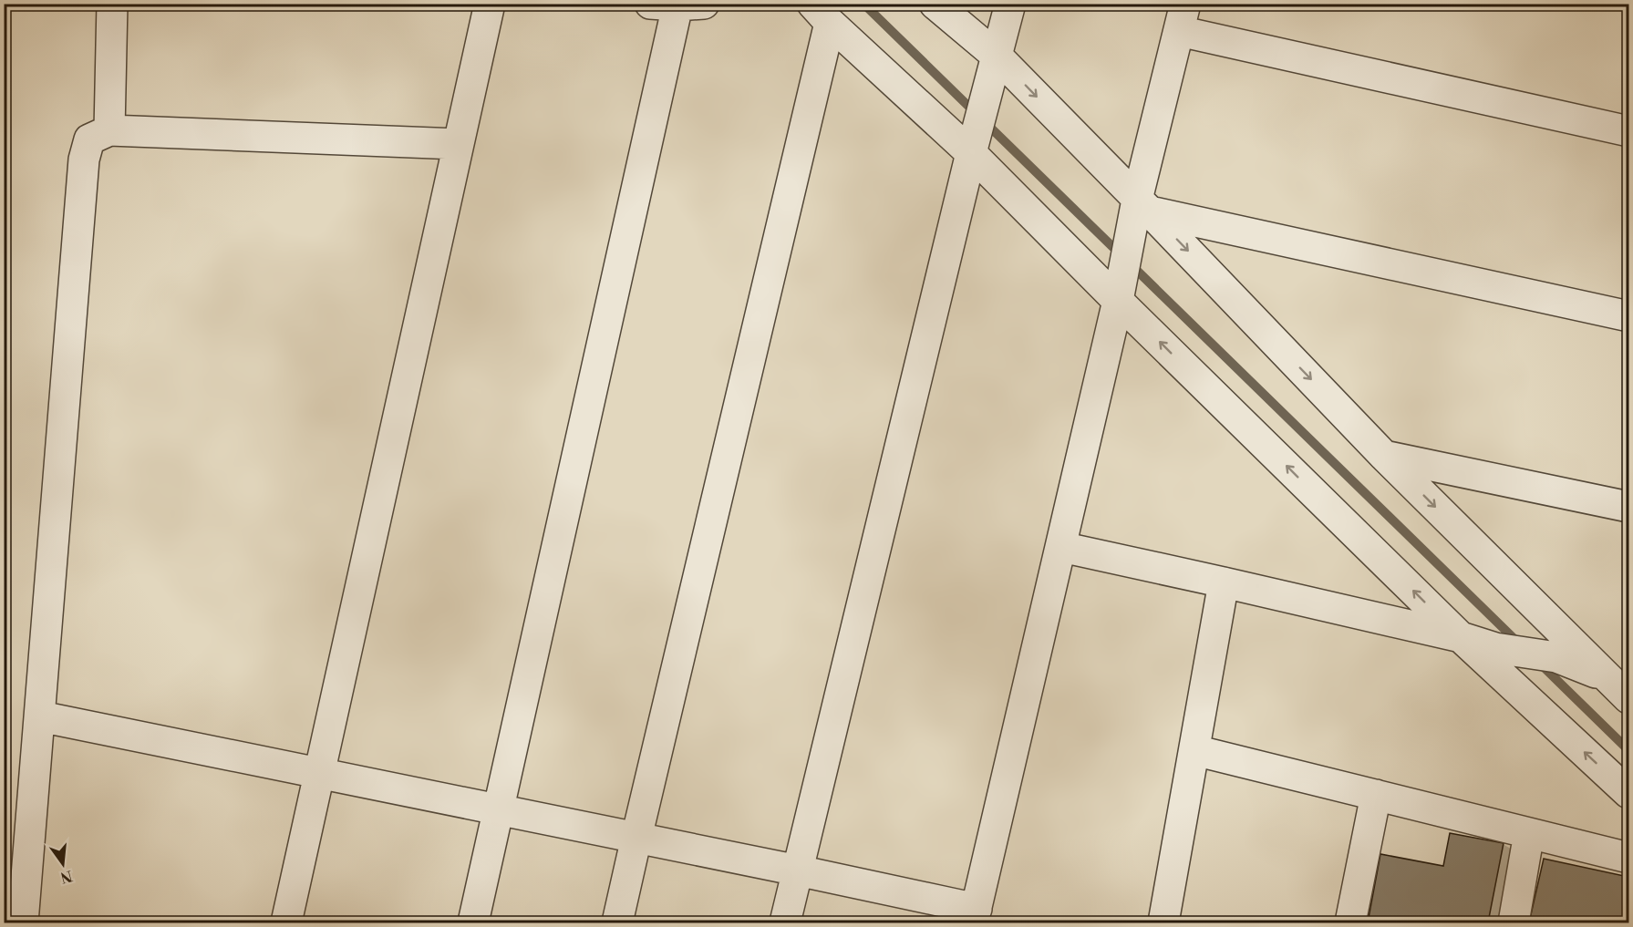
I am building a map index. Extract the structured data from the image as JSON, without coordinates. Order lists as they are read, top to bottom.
{
  "north": "bottom"
}
